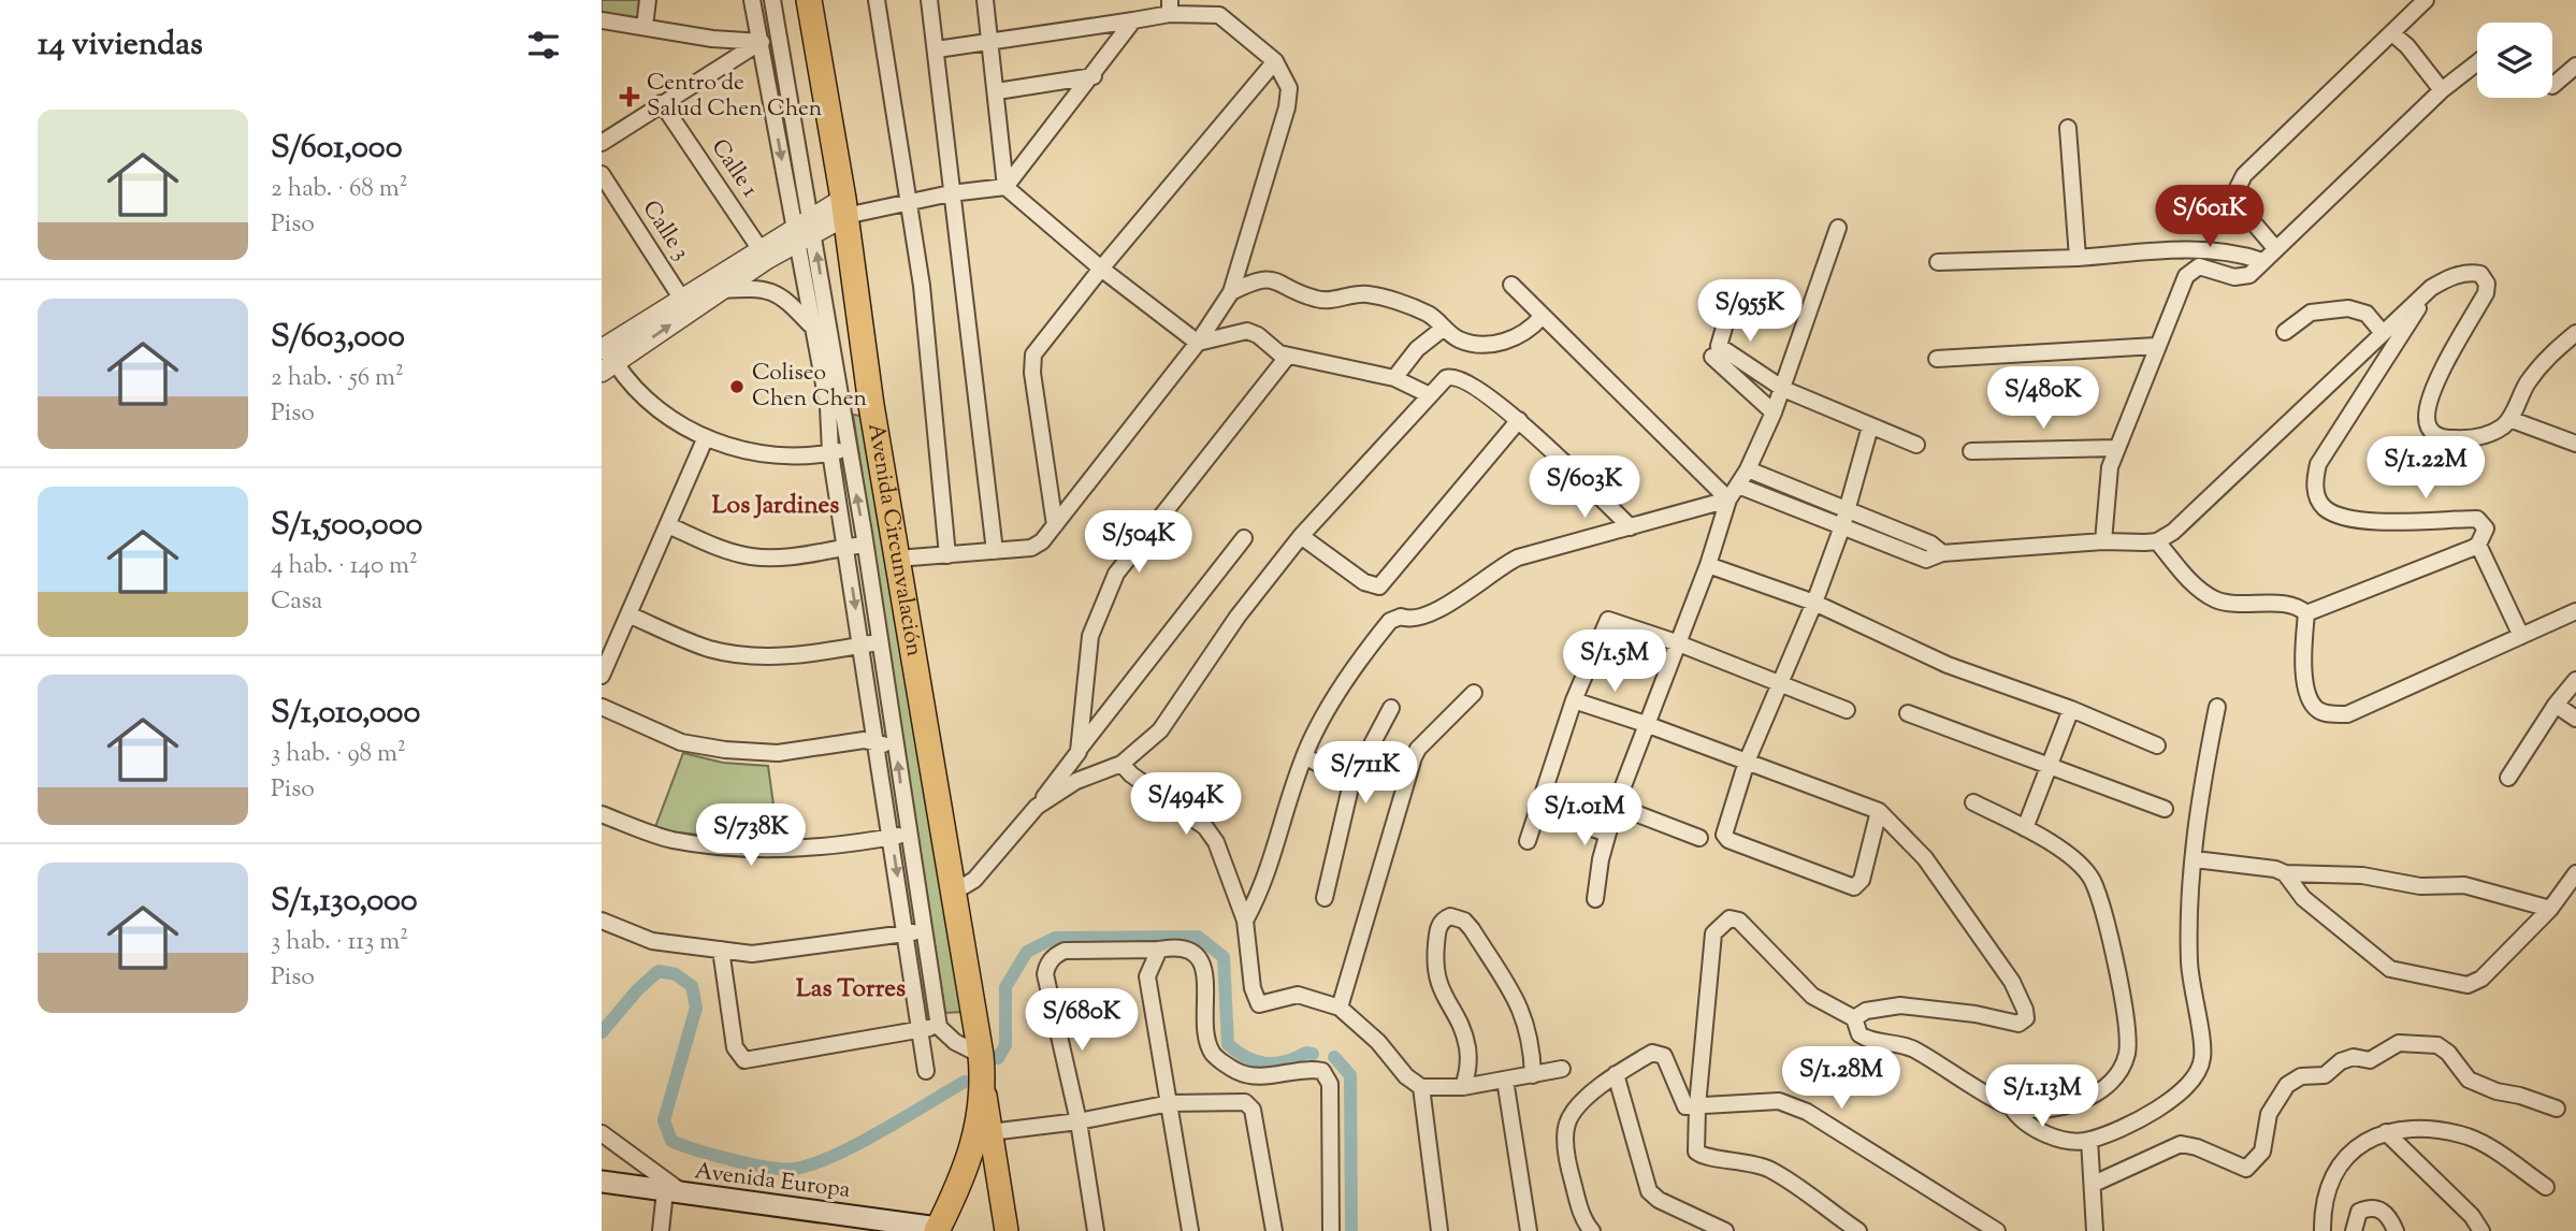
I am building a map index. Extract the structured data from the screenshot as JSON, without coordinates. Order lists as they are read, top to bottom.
{
  "streets": {
    "highway": ["Avenida Circunvalación"],
    "main road": ["Avenida Europa"],
    "street": ["Calle 1", "Calle 3"]
  },
  "crossings": [
    ["Avenida Circunvalación", "Avenida Europa"]
  ],
  "districts": ["Los Jardines", "Las Torres"],
  "places": {
    "health": ["Centro de Salud Chen Chen"],
    "other": ["Coliseo Chen Chen"]
  },
  "page": {
    "heading": "14 viviendas",
    "list": [
      {
        "name": "S/601,000",
        "note": "2 hab. · 68 m² · Piso"
      },
      {
        "name": "S/603,000",
        "note": "2 hab. · 56 m² · Piso"
      },
      {
        "name": "S/1,500,000",
        "note": "4 hab. · 140 m² · Casa"
      },
      {
        "name": "S/1,010,000",
        "note": "3 hab. · 98 m² · Piso"
      },
      {
        "name": "S/1,130,000",
        "note": "3 hab. · 113 m² · Piso"
      }
    ],
    "price": [
      "S/601K",
      "S/955K",
      "S/480K",
      "S/1.22M",
      "S/603K",
      "S/504K",
      "S/1.5M",
      "S/711K",
      "S/494K",
      "S/1.01M",
      "S/738K",
      "S/680K",
      "S/1.28M",
      "S/1.13M"
    ]
  }
}
